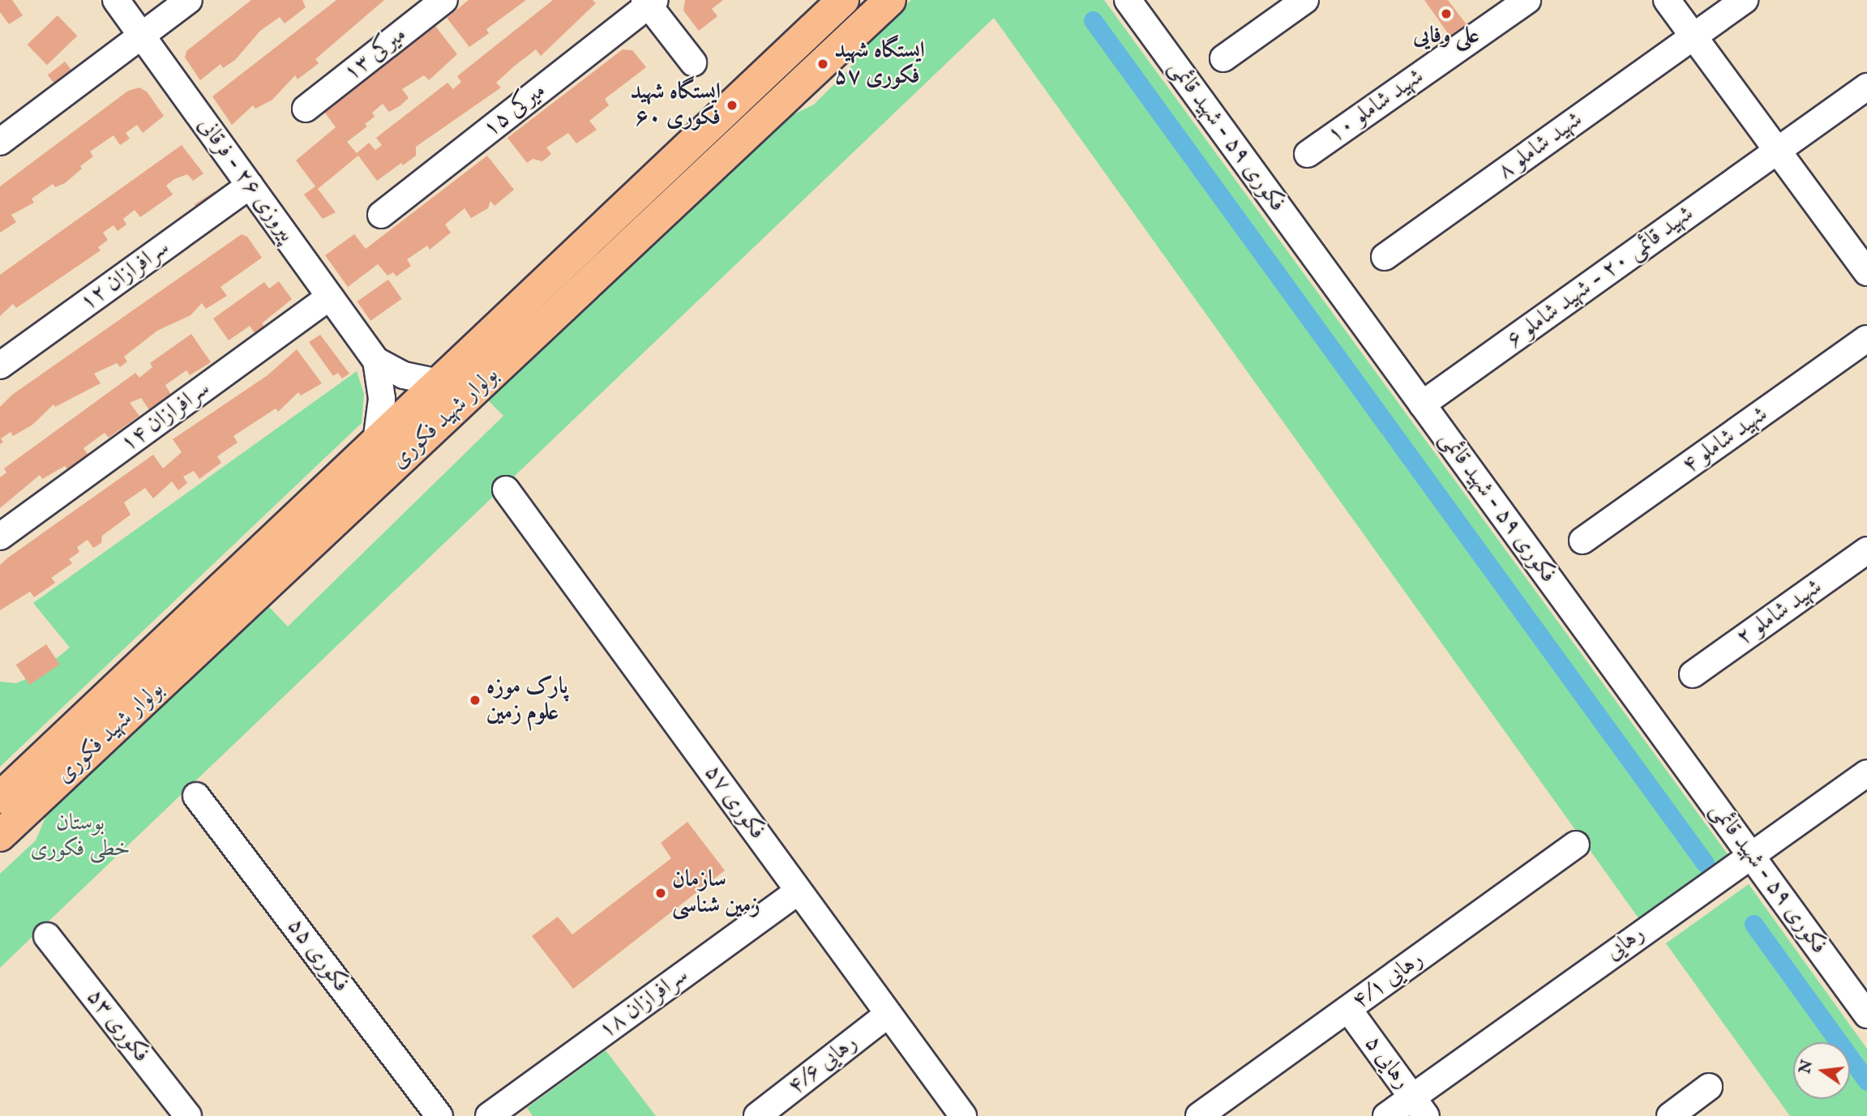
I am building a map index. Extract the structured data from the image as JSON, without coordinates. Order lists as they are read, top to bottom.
{
  "streets": {
    "main road": ["بولوار شهید فکوری"],
    "street": [
      "میرکی ۱۳",
      "شهید شاملو ۱۰",
      "میرکی ۱۵",
      "فکوری ۵۹ - شهید قائمی",
      "شهید شاملو ۸",
      "پیروزی ۲۶ - فرقانی",
      "سرافرازان ۱۲",
      "شهید قائمی ۲۰ - شهید شاملو ۶",
      "سرافرازان ۱۴",
      "شهید شاملو ۴",
      "شهید شاملو ۲",
      "فکوری ۵۷",
      "رهایی",
      "فکوری ۵۵",
      "رهایی ۴/۱",
      "سرافرازان ۱۸",
      "فکوری ۵۳",
      "رهایی ۵",
      "رهایی ۴/۶"
    ]
  },
  "crossings": [
    ["فکوری ۵۹ - شهید قائمی", "شهید قائمی ۲۰ - شهید شاملو ۶"],
    ["فکوری ۵۹ - شهید قائمی", "رهایی"],
    ["پیروزی ۲۶ - فرقانی", "سرافرازان ۱۲"],
    ["پیروزی ۲۶ - فرقانی", "سرافرازان ۱۴"],
    ["فکوری ۵۷", "سرافرازان ۱۸"],
    ["فکوری ۵۷", "رهایی ۴/۶"],
    ["رهایی", "رهایی ۵"],
    ["رهایی ۴/۱", "رهایی ۵"]
  ],
  "parks": ["بوستان خطی فکوری"],
  "places": [
    "علی وفایی",
    "ایستگاه شهید فکوری ۵۷",
    "ایستگاه شهید فکوری ۶۰",
    "پارک موزه علوم زمین",
    "سازمان زمین شناسی"
  ],
  "north": "left"
}
